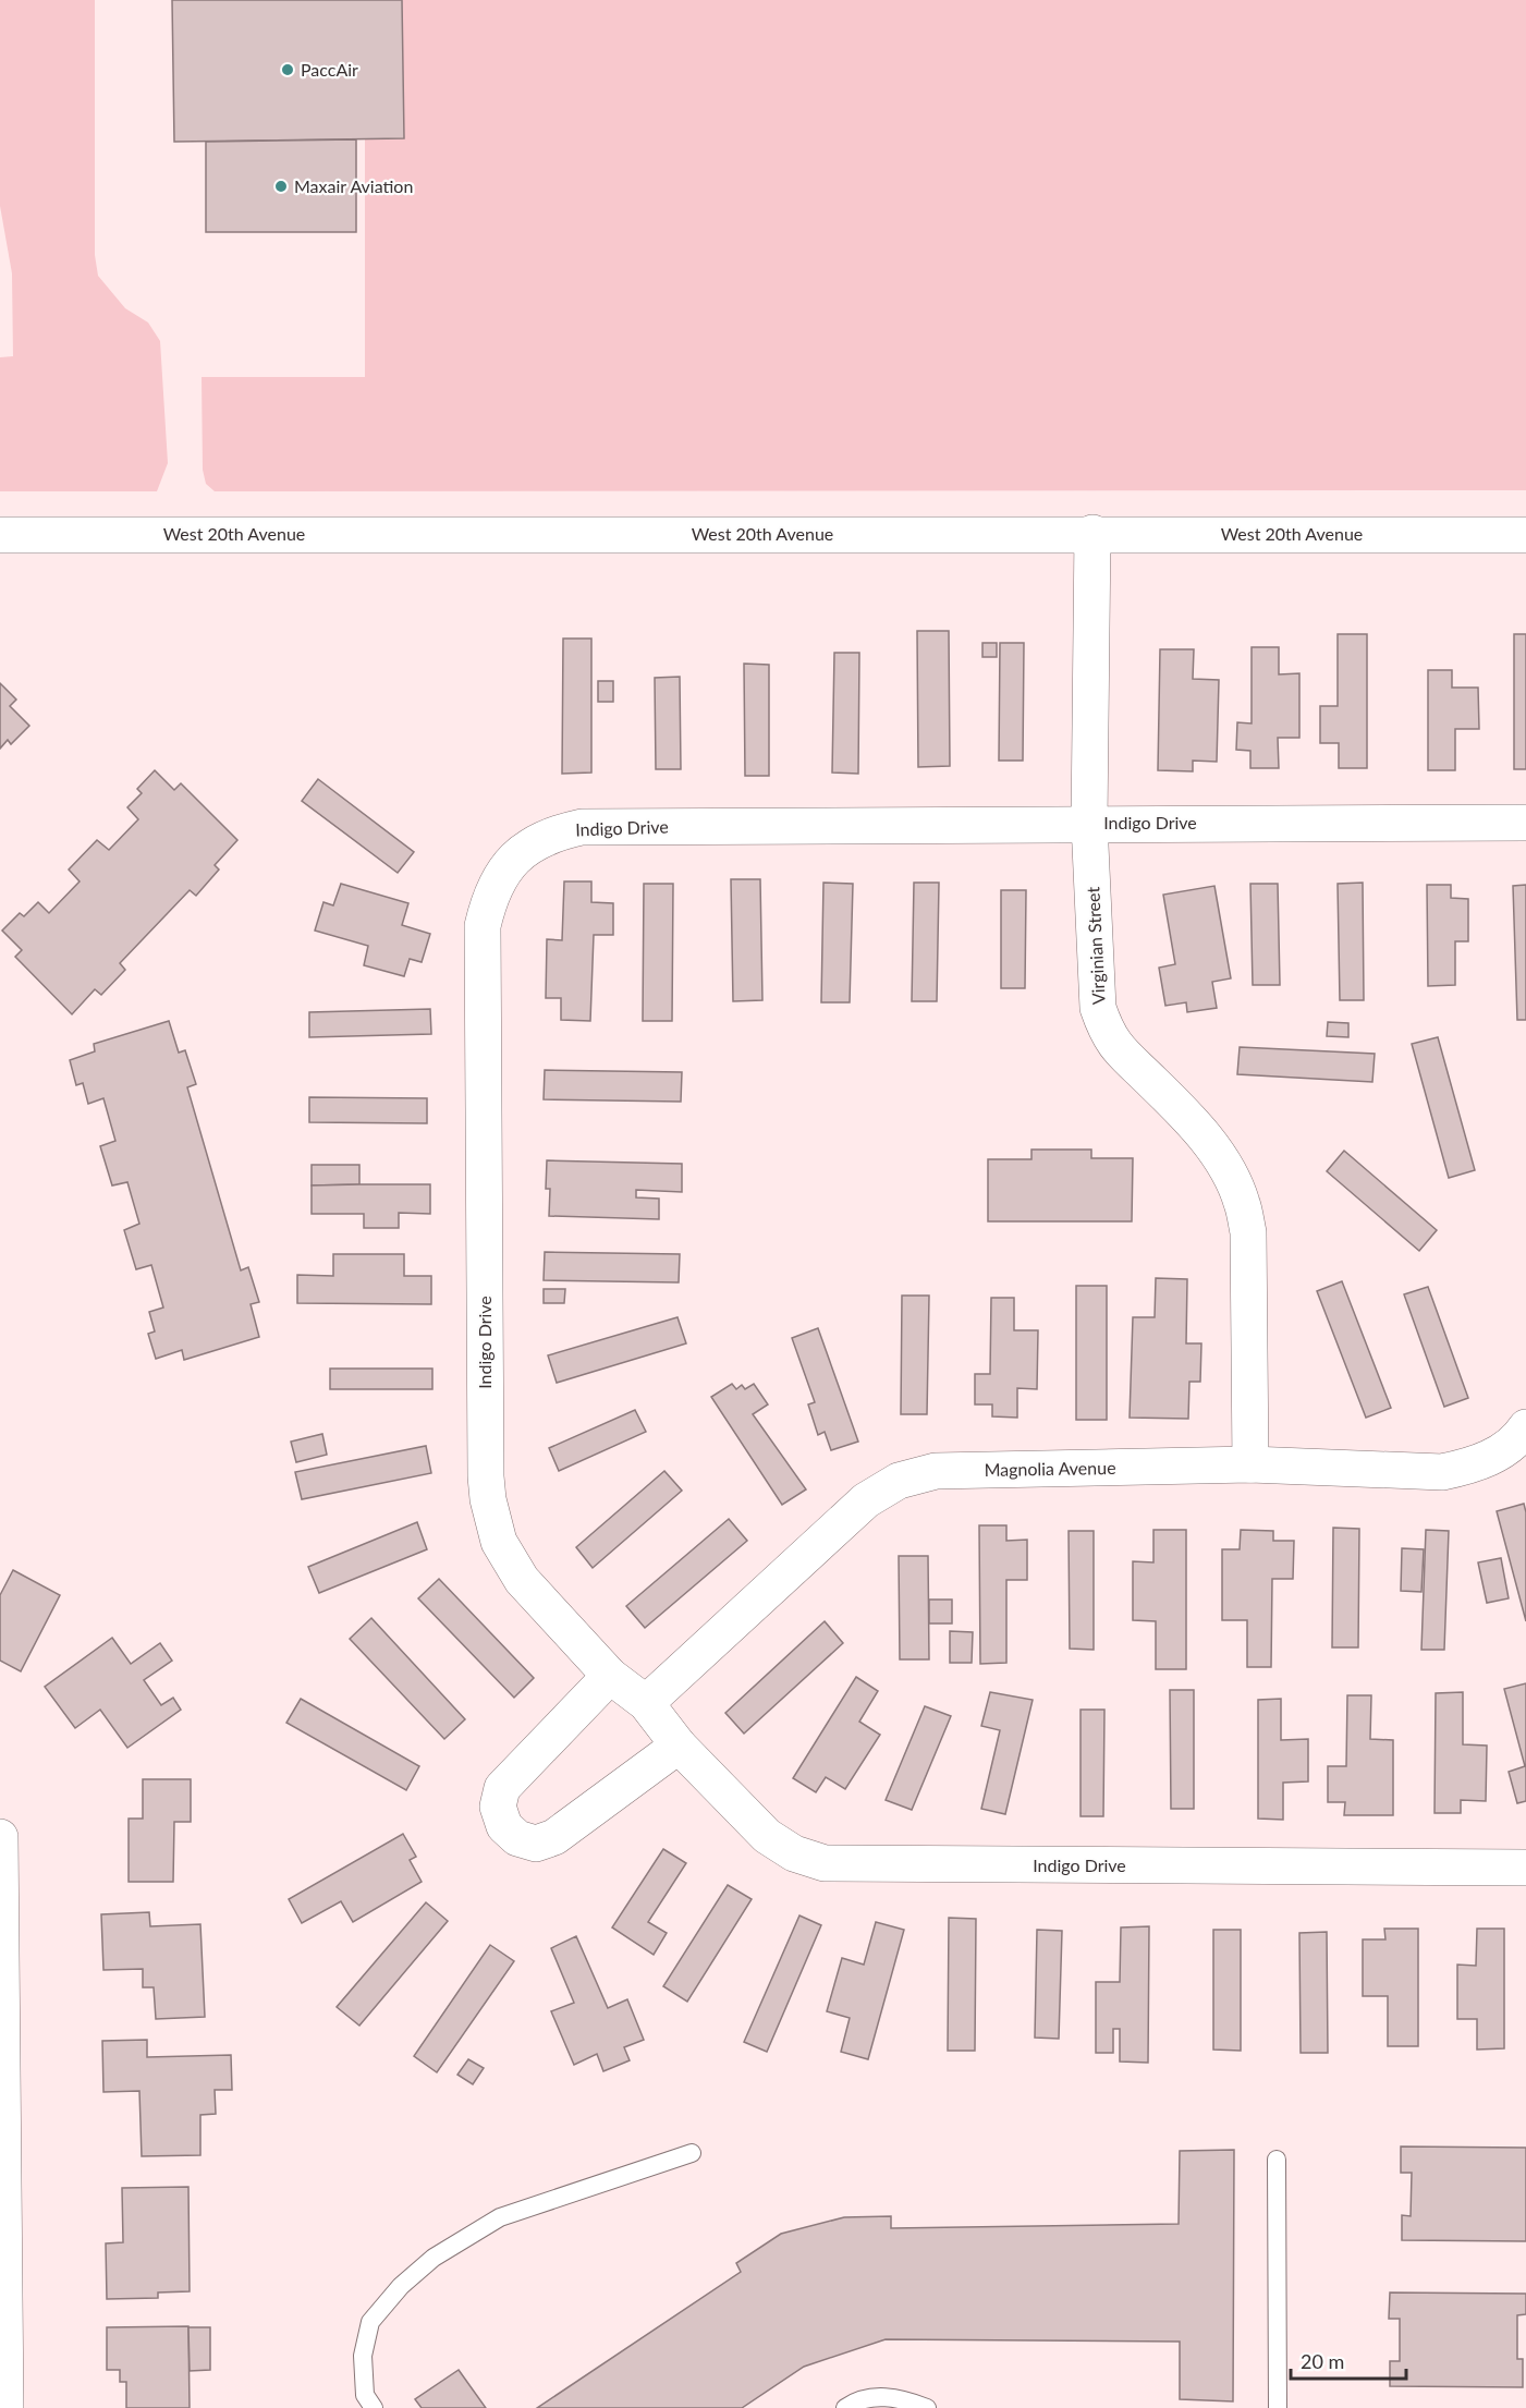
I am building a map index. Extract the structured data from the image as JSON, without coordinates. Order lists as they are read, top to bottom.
{
  "streets": {
    "street": [
      "West 20th Avenue",
      "Indigo Drive",
      "Virginian Street",
      "Magnolia Avenue"
    ]
  },
  "crossings": [
    ["West 20th Avenue", "Virginian Street"],
    ["Indigo Drive", "Virginian Street"],
    ["Indigo Drive", "Magnolia Avenue"],
    ["Virginian Street", "Magnolia Avenue"]
  ],
  "places": ["PaccAir", "Maxair Aviation"],
  "scale_bar": "20 m"
}
